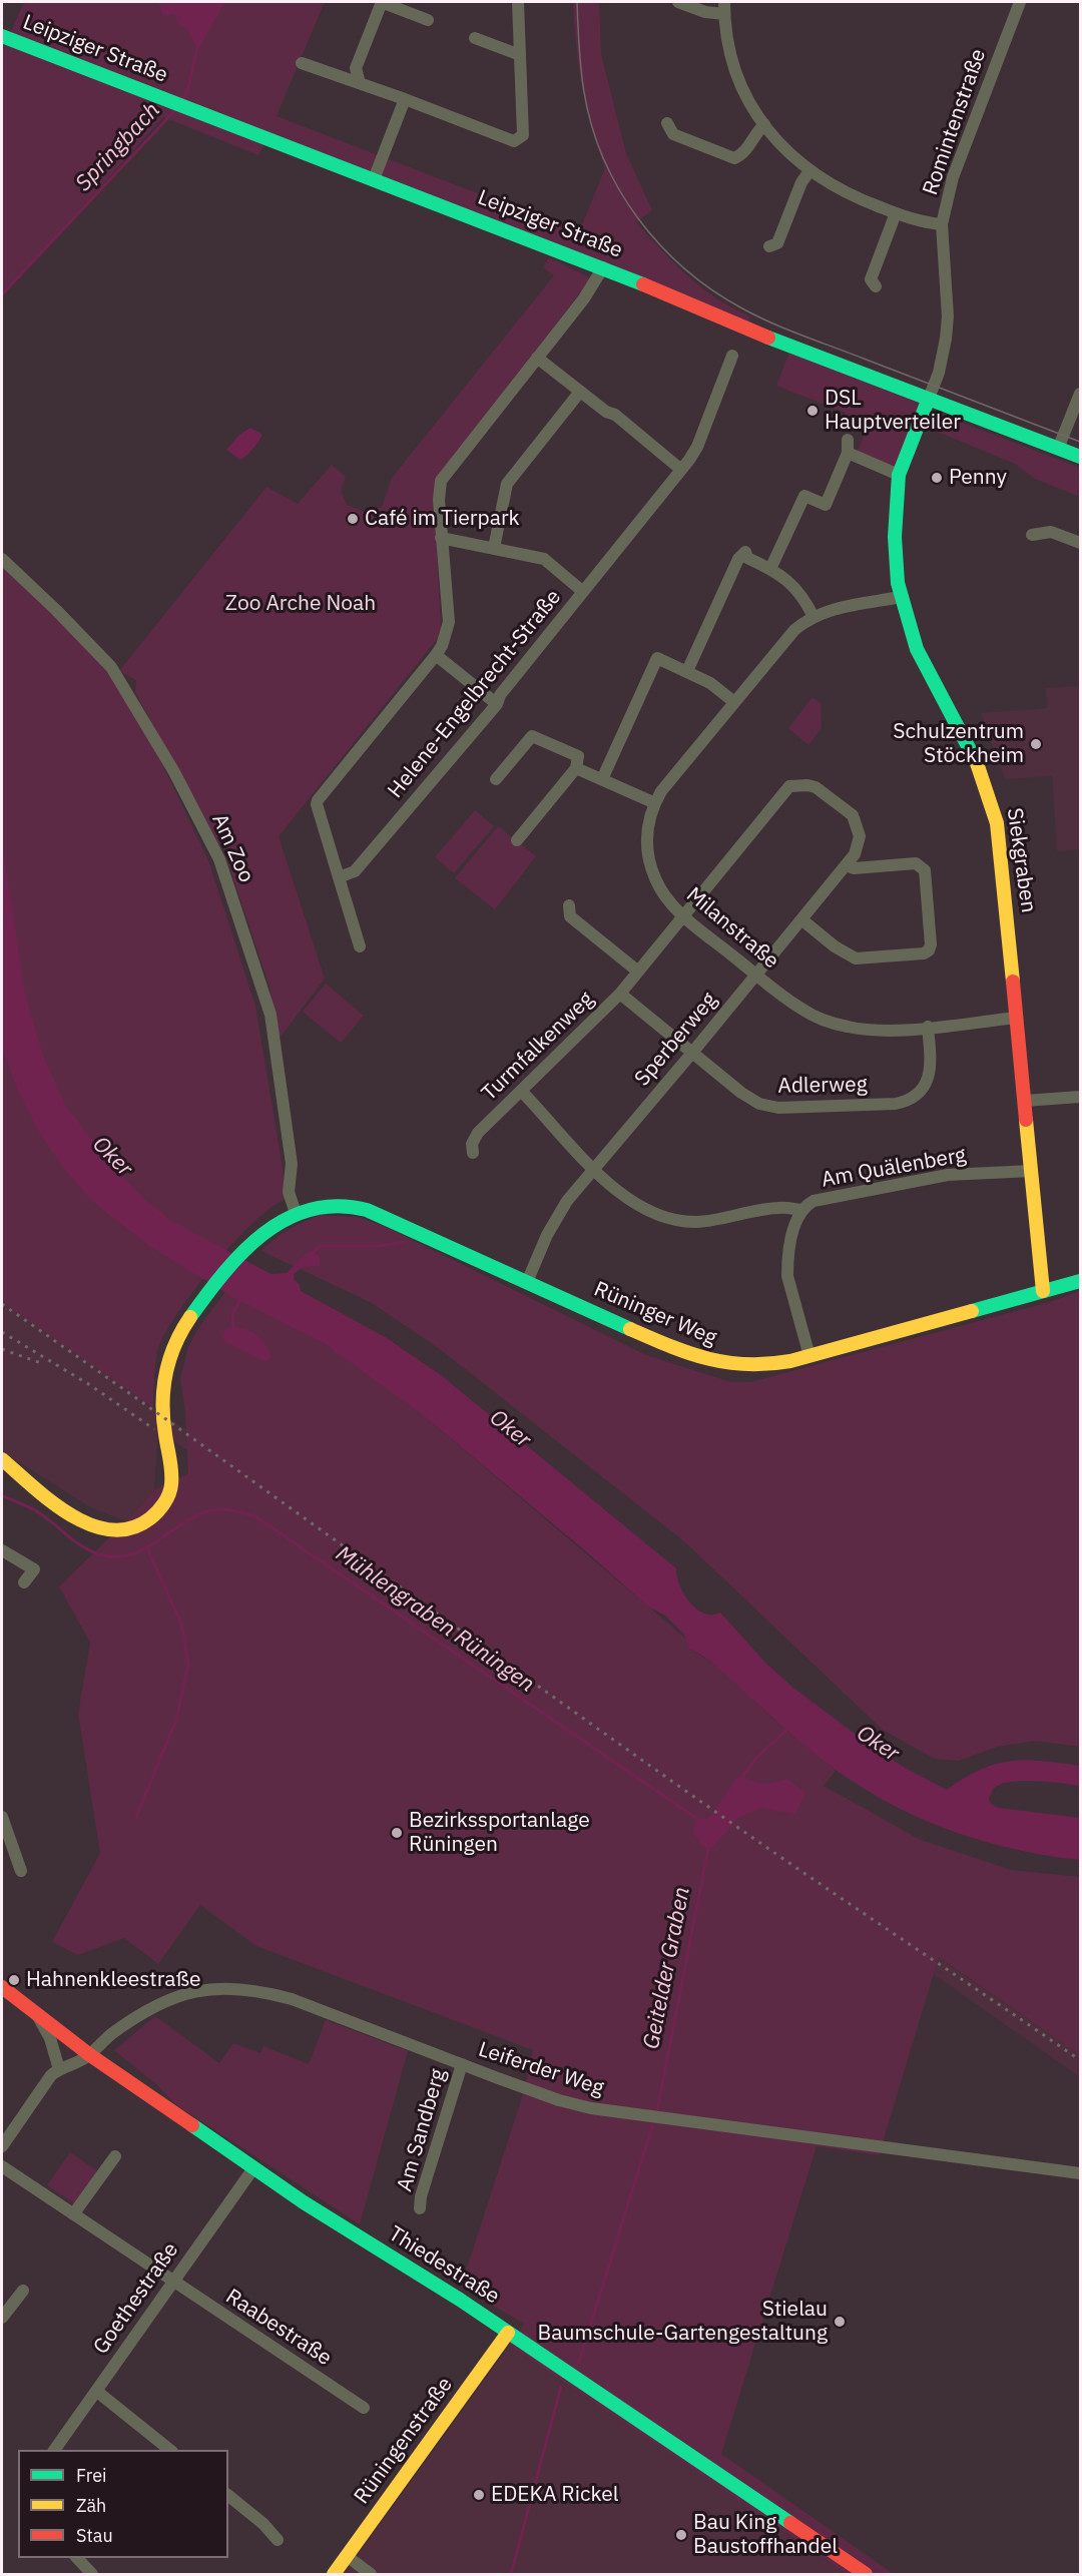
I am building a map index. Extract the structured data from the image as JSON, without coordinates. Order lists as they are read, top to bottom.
{
  "streets": {
    "street": [
      "Leipziger Straße",
      "Romintenstraße",
      "Helene-Engelbrecht-Straße",
      "Am Zoo",
      "Siekgraben",
      "Milanstraße",
      "Sperberweg",
      "Turmfalkenweg",
      "Adlerweg",
      "Am Quälenberg",
      "Rüninger Weg",
      "Leiferder Weg",
      "Am Sandberg",
      "Thiedestraße",
      "Goethestraße",
      "Raabestraße",
      "Rüningenstraße"
    ]
  },
  "crossings": [
    ["Leipziger Straße", "Romintenstraße"],
    ["Leipziger Straße", "Siekgraben"],
    ["Romintenstraße", "Siekgraben"],
    ["Am Zoo", "Rüninger Weg"],
    ["Siekgraben", "Milanstraße"],
    ["Siekgraben", "Am Quälenberg"],
    ["Siekgraben", "Rüninger Weg"],
    ["Milanstraße", "Sperberweg"],
    ["Milanstraße", "Turmfalkenweg"],
    ["Milanstraße", "Adlerweg"],
    ["Sperberweg", "Turmfalkenweg"],
    ["Sperberweg", "Adlerweg"],
    ["Sperberweg", "Am Quälenberg"],
    ["Sperberweg", "Rüninger Weg"],
    ["Turmfalkenweg", "Adlerweg"],
    ["Turmfalkenweg", "Am Quälenberg"],
    ["Am Quälenberg", "Rüninger Weg"],
    ["Leiferder Weg", "Am Sandberg"],
    ["Leiferder Weg", "Thiedestraße"],
    ["Thiedestraße", "Goethestraße"],
    ["Thiedestraße", "Rüningenstraße"],
    ["Goethestraße", "Raabestraße"]
  ],
  "water": [
    "Springbach",
    "Oker",
    "Mühlengraben Rüningen",
    "Geitelder Graben"
  ],
  "parks": ["Zoo Arche Noah"],
  "places": [
    "DSL Hauptverteiler",
    "Penny",
    "Café im Tierpark",
    "Schulzentrum Stöckheim",
    "Bezirkssportanlage Rüningen",
    "Hahnenkleestraße",
    "Stielau Baumschule-Gartengestaltung",
    "EDEKA Rickel",
    "Bau King Baustoffhandel"
  ],
  "legend": ["Frei", "Zäh", "Stau"]
}
